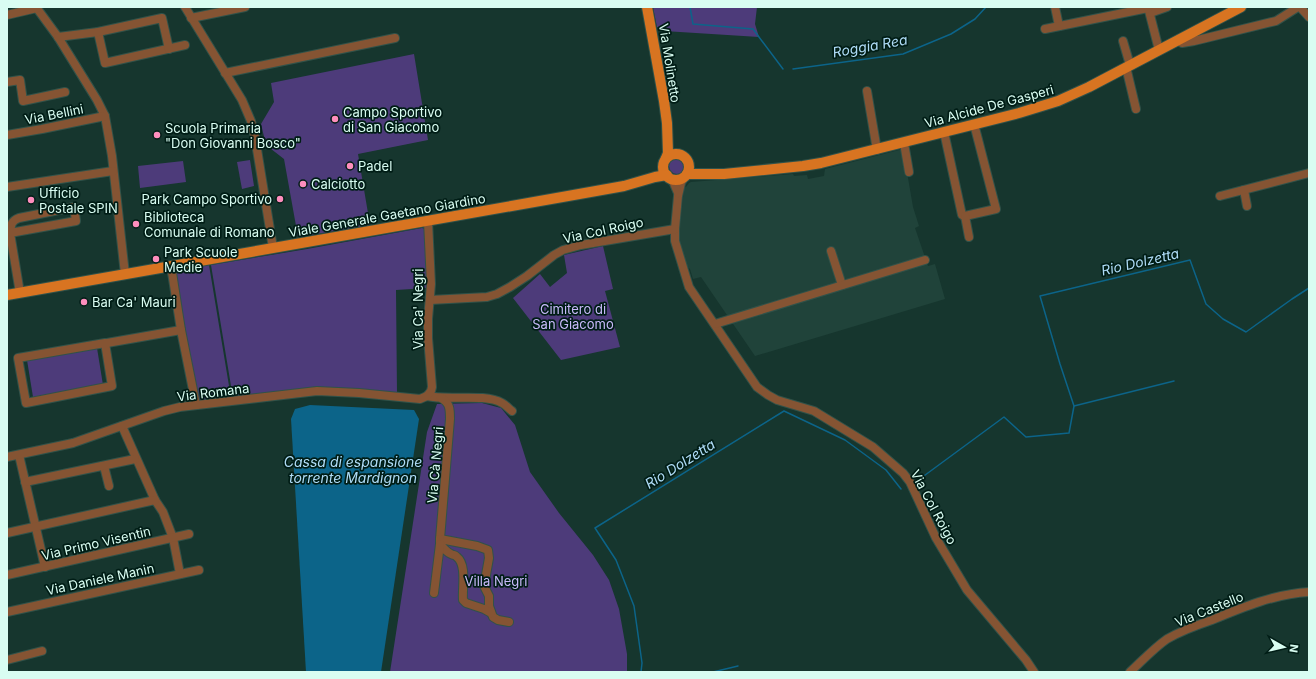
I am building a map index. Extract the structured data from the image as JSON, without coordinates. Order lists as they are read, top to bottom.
{
  "streets": {
    "main road": ["Via Molinetto", "Via Alcide De Gasperi", "Viale Generale Gaetano Giardino"],
    "street": [
      "Via Bellini",
      "Via Col Roigo",
      "Via Ca' Negri",
      "Via Romana",
      "Via Cà Negri",
      "Via Primo Visentin",
      "Via Daniele Manin",
      "Via Castello"
    ]
  },
  "crossings": [
    ["Via Molinetto", "Via Alcide De Gasperi"],
    ["Via Molinetto", "Viale Generale Gaetano Giardino"],
    ["Via Molinetto", "Via Col Roigo"],
    ["Via Alcide De Gasperi", "Viale Generale Gaetano Giardino"],
    ["Via Alcide De Gasperi", "Via Col Roigo"],
    ["Viale Generale Gaetano Giardino", "Via Col Roigo"],
    ["Viale Generale Gaetano Giardino", "Via Ca' Negri"],
    ["Via Col Roigo", "Via Ca' Negri"],
    ["Via Ca' Negri", "Via Romana"]
  ],
  "water": ["Roggia Rea", "Rio Dolzetta", "Cassa di espansione torrente Mardignon"],
  "parks": ["Cimitero di San Giacomo", "Villa Negri"],
  "places": [
    "Campo Sportivo di San Giacomo",
    "Scuola Primaria \"Don Giovanni Bosco\"",
    "Padel",
    "Calciotto",
    "Park Campo Sportivo",
    "Ufficio Postale SPIN",
    "Biblioteca Comunale di Romano",
    "Park Scuole Medie",
    "Bar Ca' Mauri"
  ],
  "north": "right"
}
